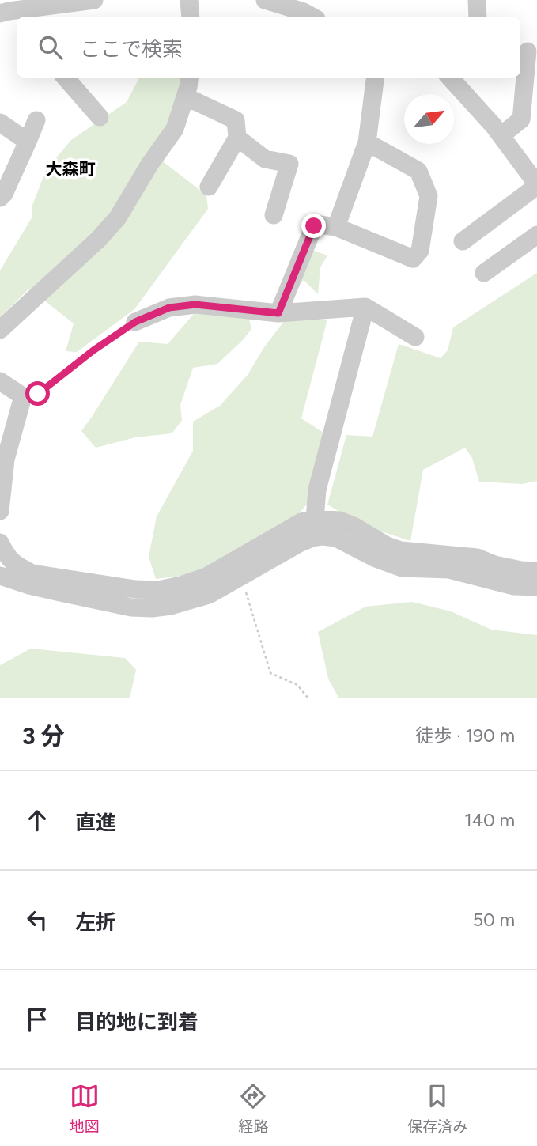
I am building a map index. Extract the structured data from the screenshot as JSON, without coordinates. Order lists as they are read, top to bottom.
{
  "districts": ["大森町"],
  "north": "top right",
  "page": {
    "search": "ここで検索",
    "heading": ["3 分", "徒歩 · 190 m"],
    "list": [
      ["直進", "140 m"],
      ["左折", "50 m"],
      "目的地に到着"
    ],
    "nav": ["地図", "経路", "保存済み"]
  }
}
